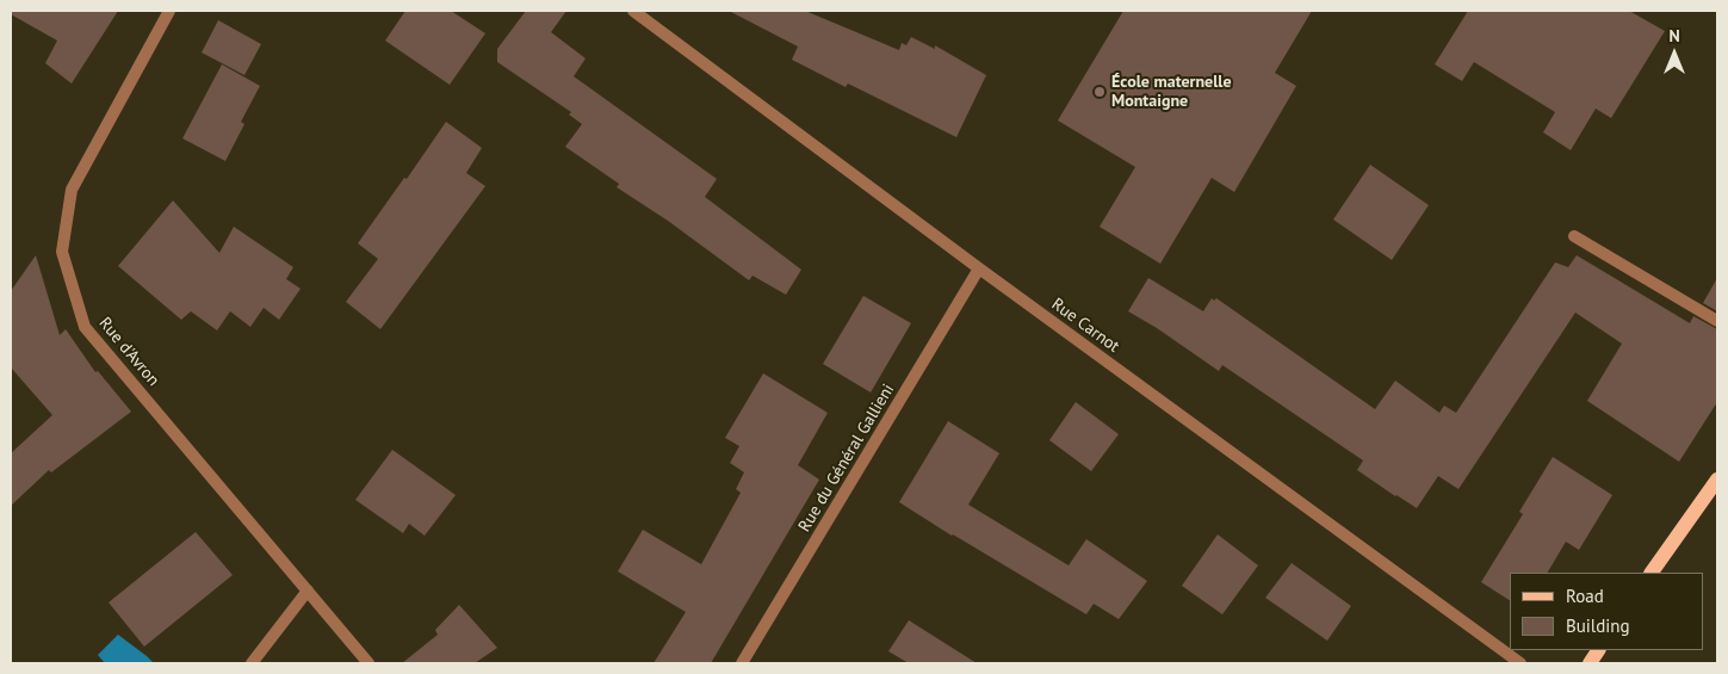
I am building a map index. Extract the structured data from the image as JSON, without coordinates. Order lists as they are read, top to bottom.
{
  "streets": {
    "street": ["Rue Carnot", "Rue d'Avron", "Rue du Général Gallieni"]
  },
  "crossings": [
    ["Rue Carnot", "Rue du Général Gallieni"]
  ],
  "places": ["École maternelle Montaigne"],
  "legend": ["Road", "Building"],
  "north": "top"
}
